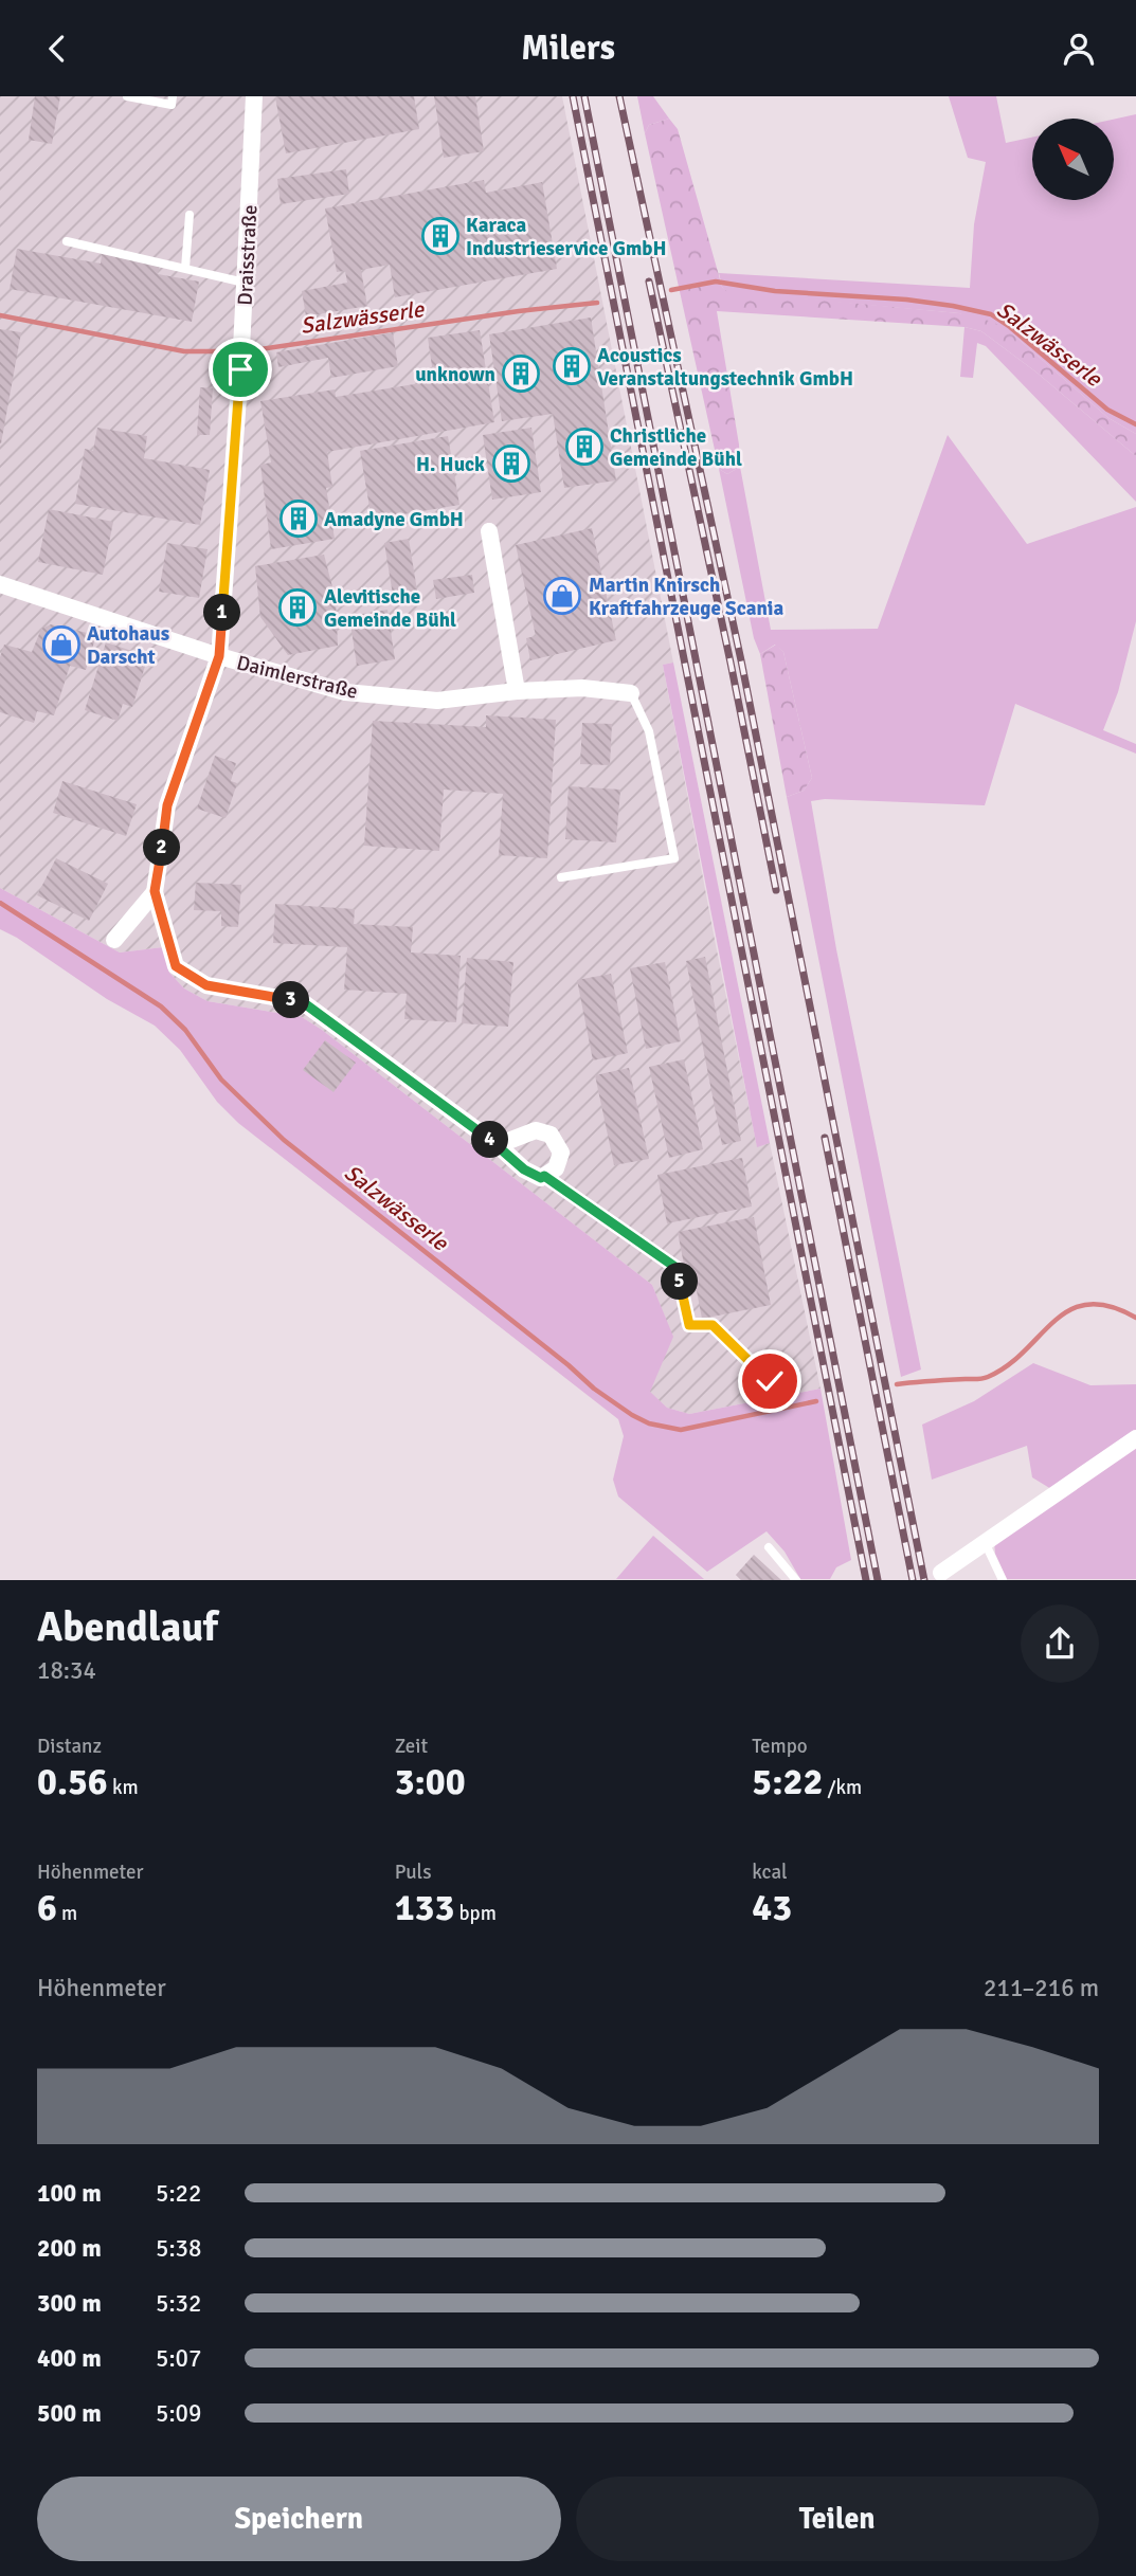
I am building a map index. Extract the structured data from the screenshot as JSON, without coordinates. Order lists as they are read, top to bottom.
{
  "streets": {
    "street": ["Draisstraße", "Daimlerstraße"]
  },
  "crossings": [
    ["Draisstraße", "Daimlerstraße"]
  ],
  "water": ["Salzwässerle"],
  "places": {
    "building": [
      "Karaca Industrieservice GmbH",
      "Acoustics Veranstaltungstechnik GmbH",
      "unknown",
      "Christliche Gemeinde Bühl",
      "H. Huck",
      "Amadyne GmbH",
      "Alevitische Gemeinde Bühl"
    ],
    "shop": ["Martin Knirsch Kraftfahrzeuge Scania", "Autohaus Darscht"]
  },
  "north": "top left",
  "page": {
    "header": "Milers",
    "pins": [
      "1",
      "2",
      "3",
      "4",
      "5"
    ],
    "heading": ["Abendlauf", "18:34"],
    "stats": [
      ["Distanz", "0.56 km"],
      ["Zeit", "3:00"],
      ["Tempo", "5:22 /km"],
      ["Höhenmeter", "6 m"],
      ["Puls", "133 bpm"],
      ["kcal", "43"]
    ],
    "chart": ["Höhenmeter", "211–216 m"],
    "list": [
      {
        "name": "100 m",
        "note": "5:22"
      },
      {
        "name": "200 m",
        "note": "5:38"
      },
      {
        "name": "300 m",
        "note": "5:32"
      },
      {
        "name": "400 m",
        "note": "5:07"
      },
      {
        "name": "500 m",
        "note": "5:09"
      }
    ],
    "buttons": ["Speichern", "Teilen"]
  }
}
